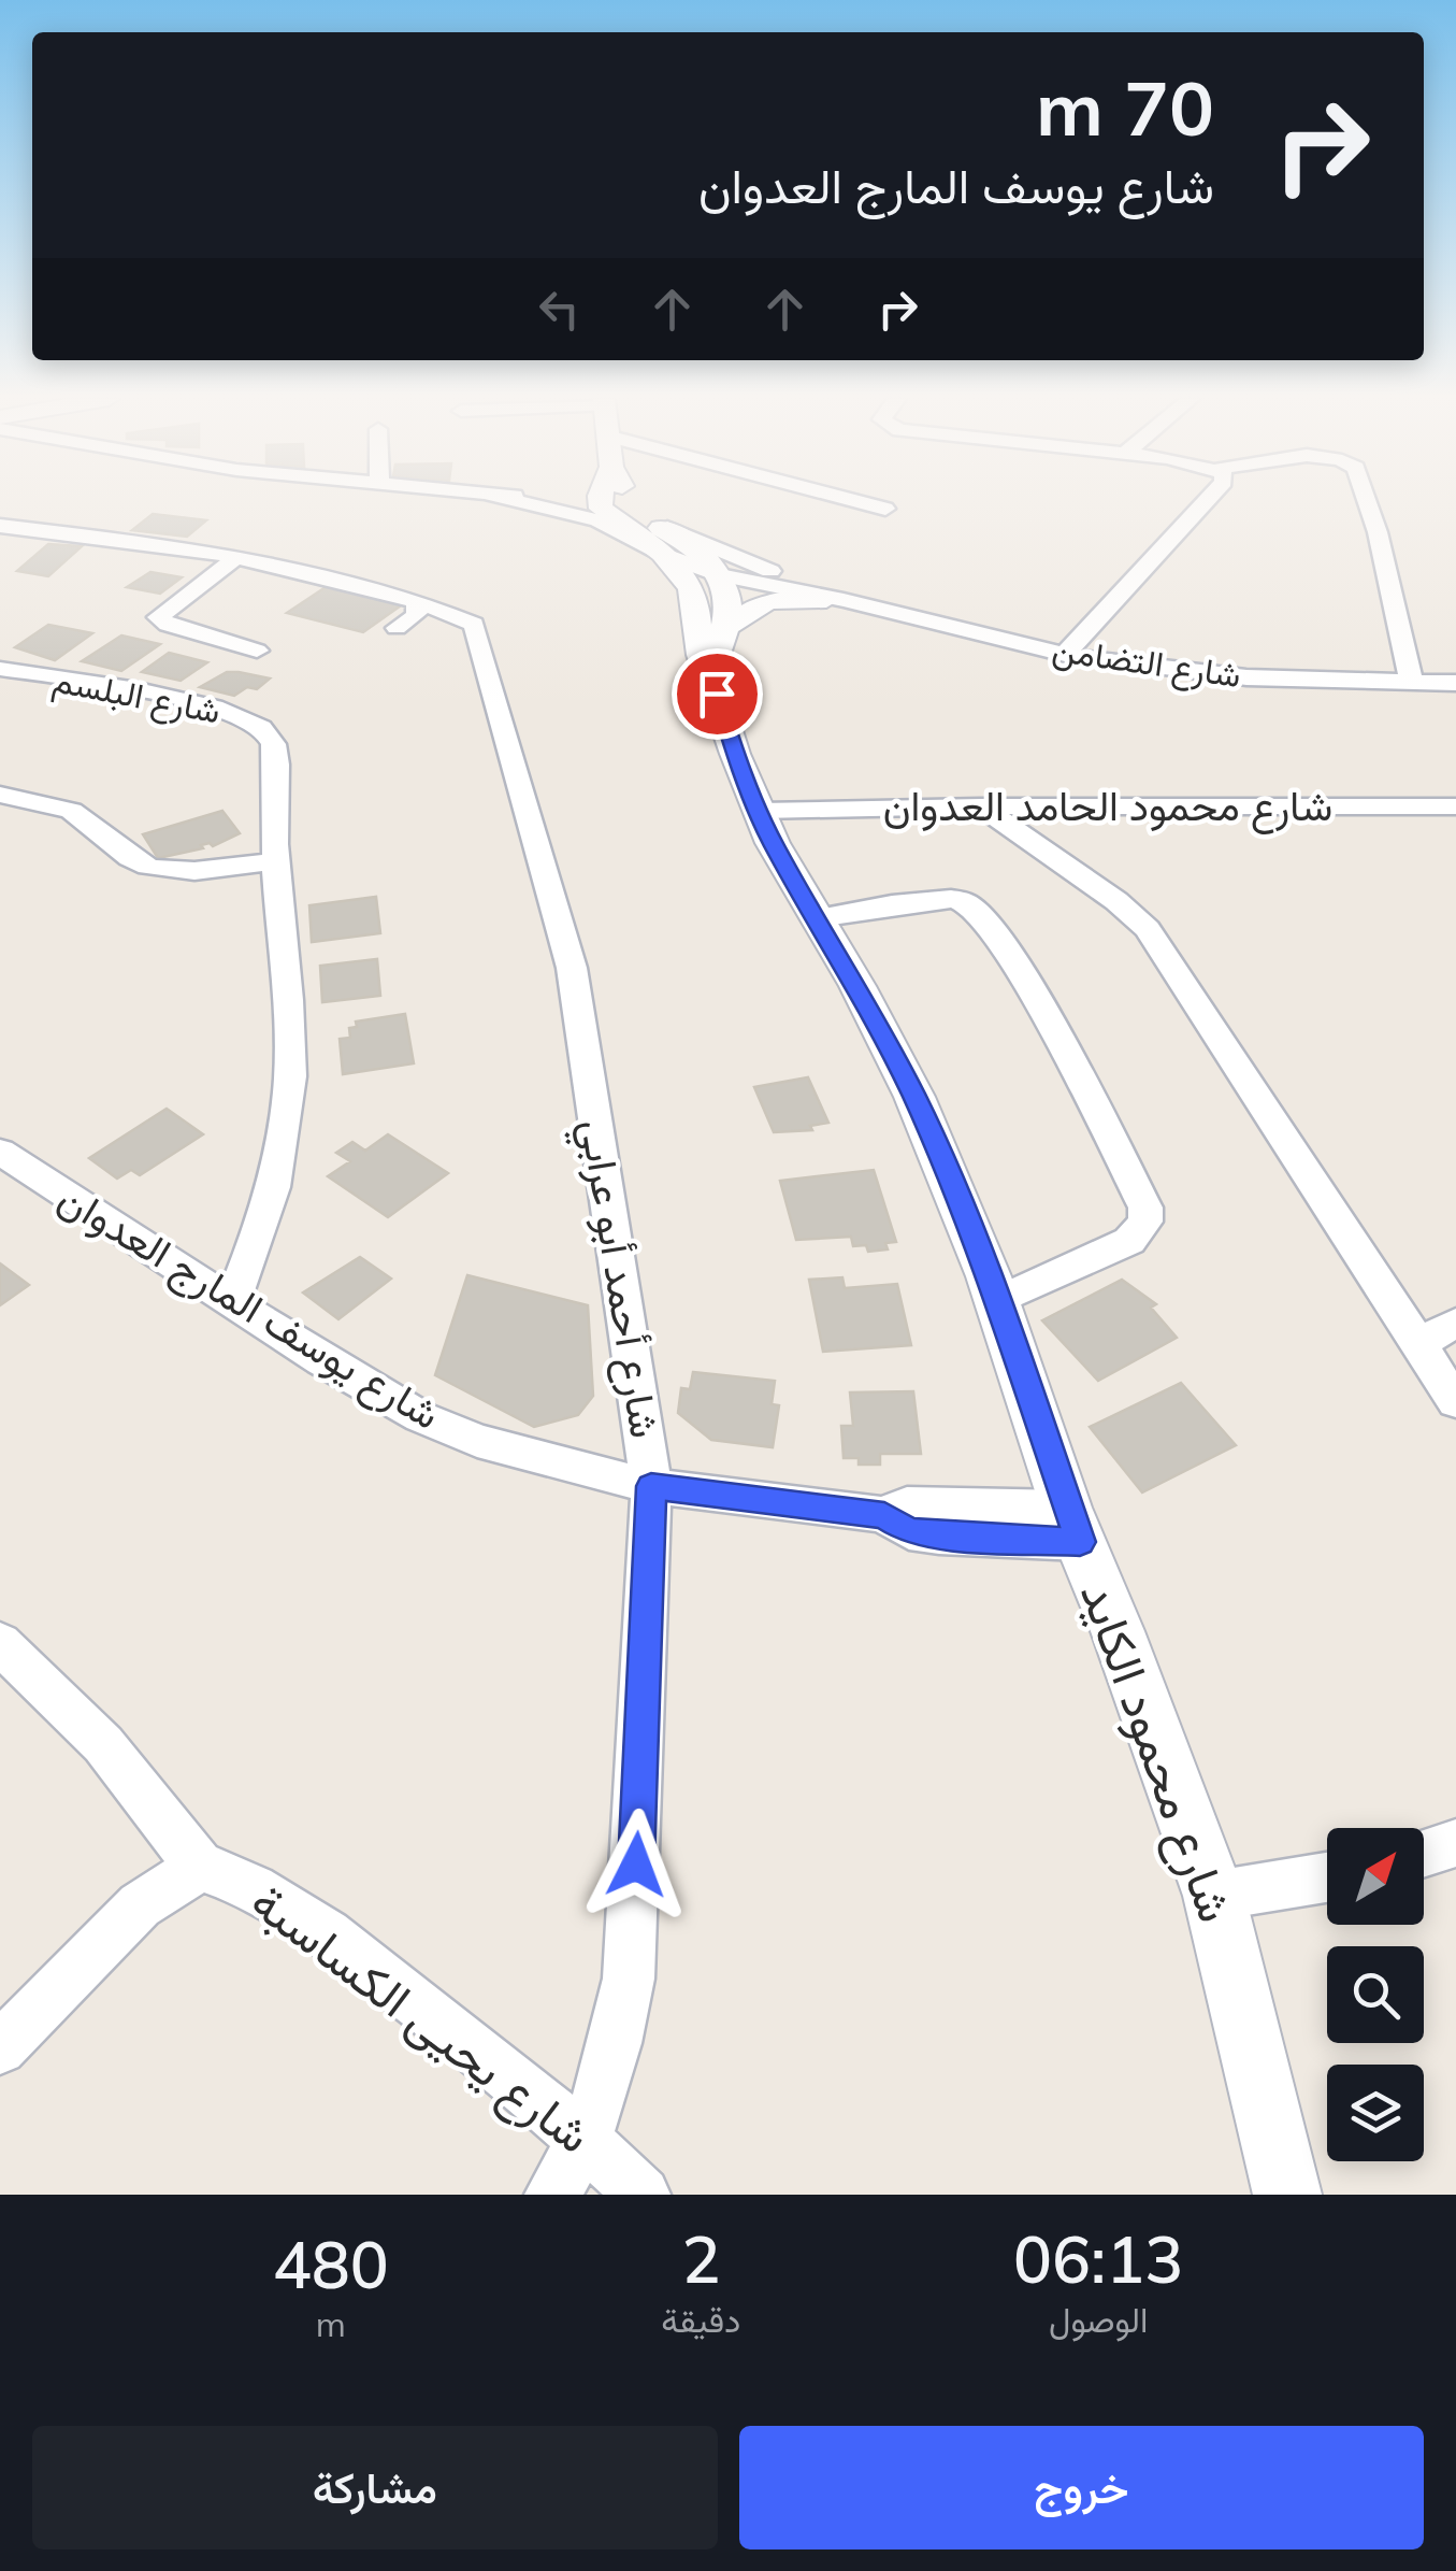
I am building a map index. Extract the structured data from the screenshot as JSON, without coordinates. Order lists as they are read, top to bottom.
{
  "streets": {
    "street": [
      "شارع التضامن",
      "شارع البلسم",
      "شارع محمود الحامد العدوان",
      "شارع أحمد أبو عرابي",
      "شارع يوسف المارج العدوان",
      "شارع محمود الكايد",
      "شارع يحيى الكساسبة"
    ]
  },
  "crossings": [
    ["شارع التضامن", "شارع محمود الكايد"],
    ["شارع البلسم", "شارع يوسف المارج العدوان"],
    ["شارع محمود الحامد العدوان", "شارع محمود الكايد"],
    ["شارع أحمد أبو عرابي", "شارع يوسف المارج العدوان"],
    ["شارع أحمد أبو عرابي", "شارع يحيى الكساسبة"],
    ["شارع يوسف المارج العدوان", "شارع محمود الكايد"]
  ],
  "north": "top right",
  "page": {
    "turn": ["70 m", "شارع يوسف المارج العدوان"],
    "eta": [
      "06:13",
      "الوصول",
      "2",
      "دقيقة",
      "480",
      "m"
    ],
    "buttons": ["خروج", "مشاركة"]
  }
}
